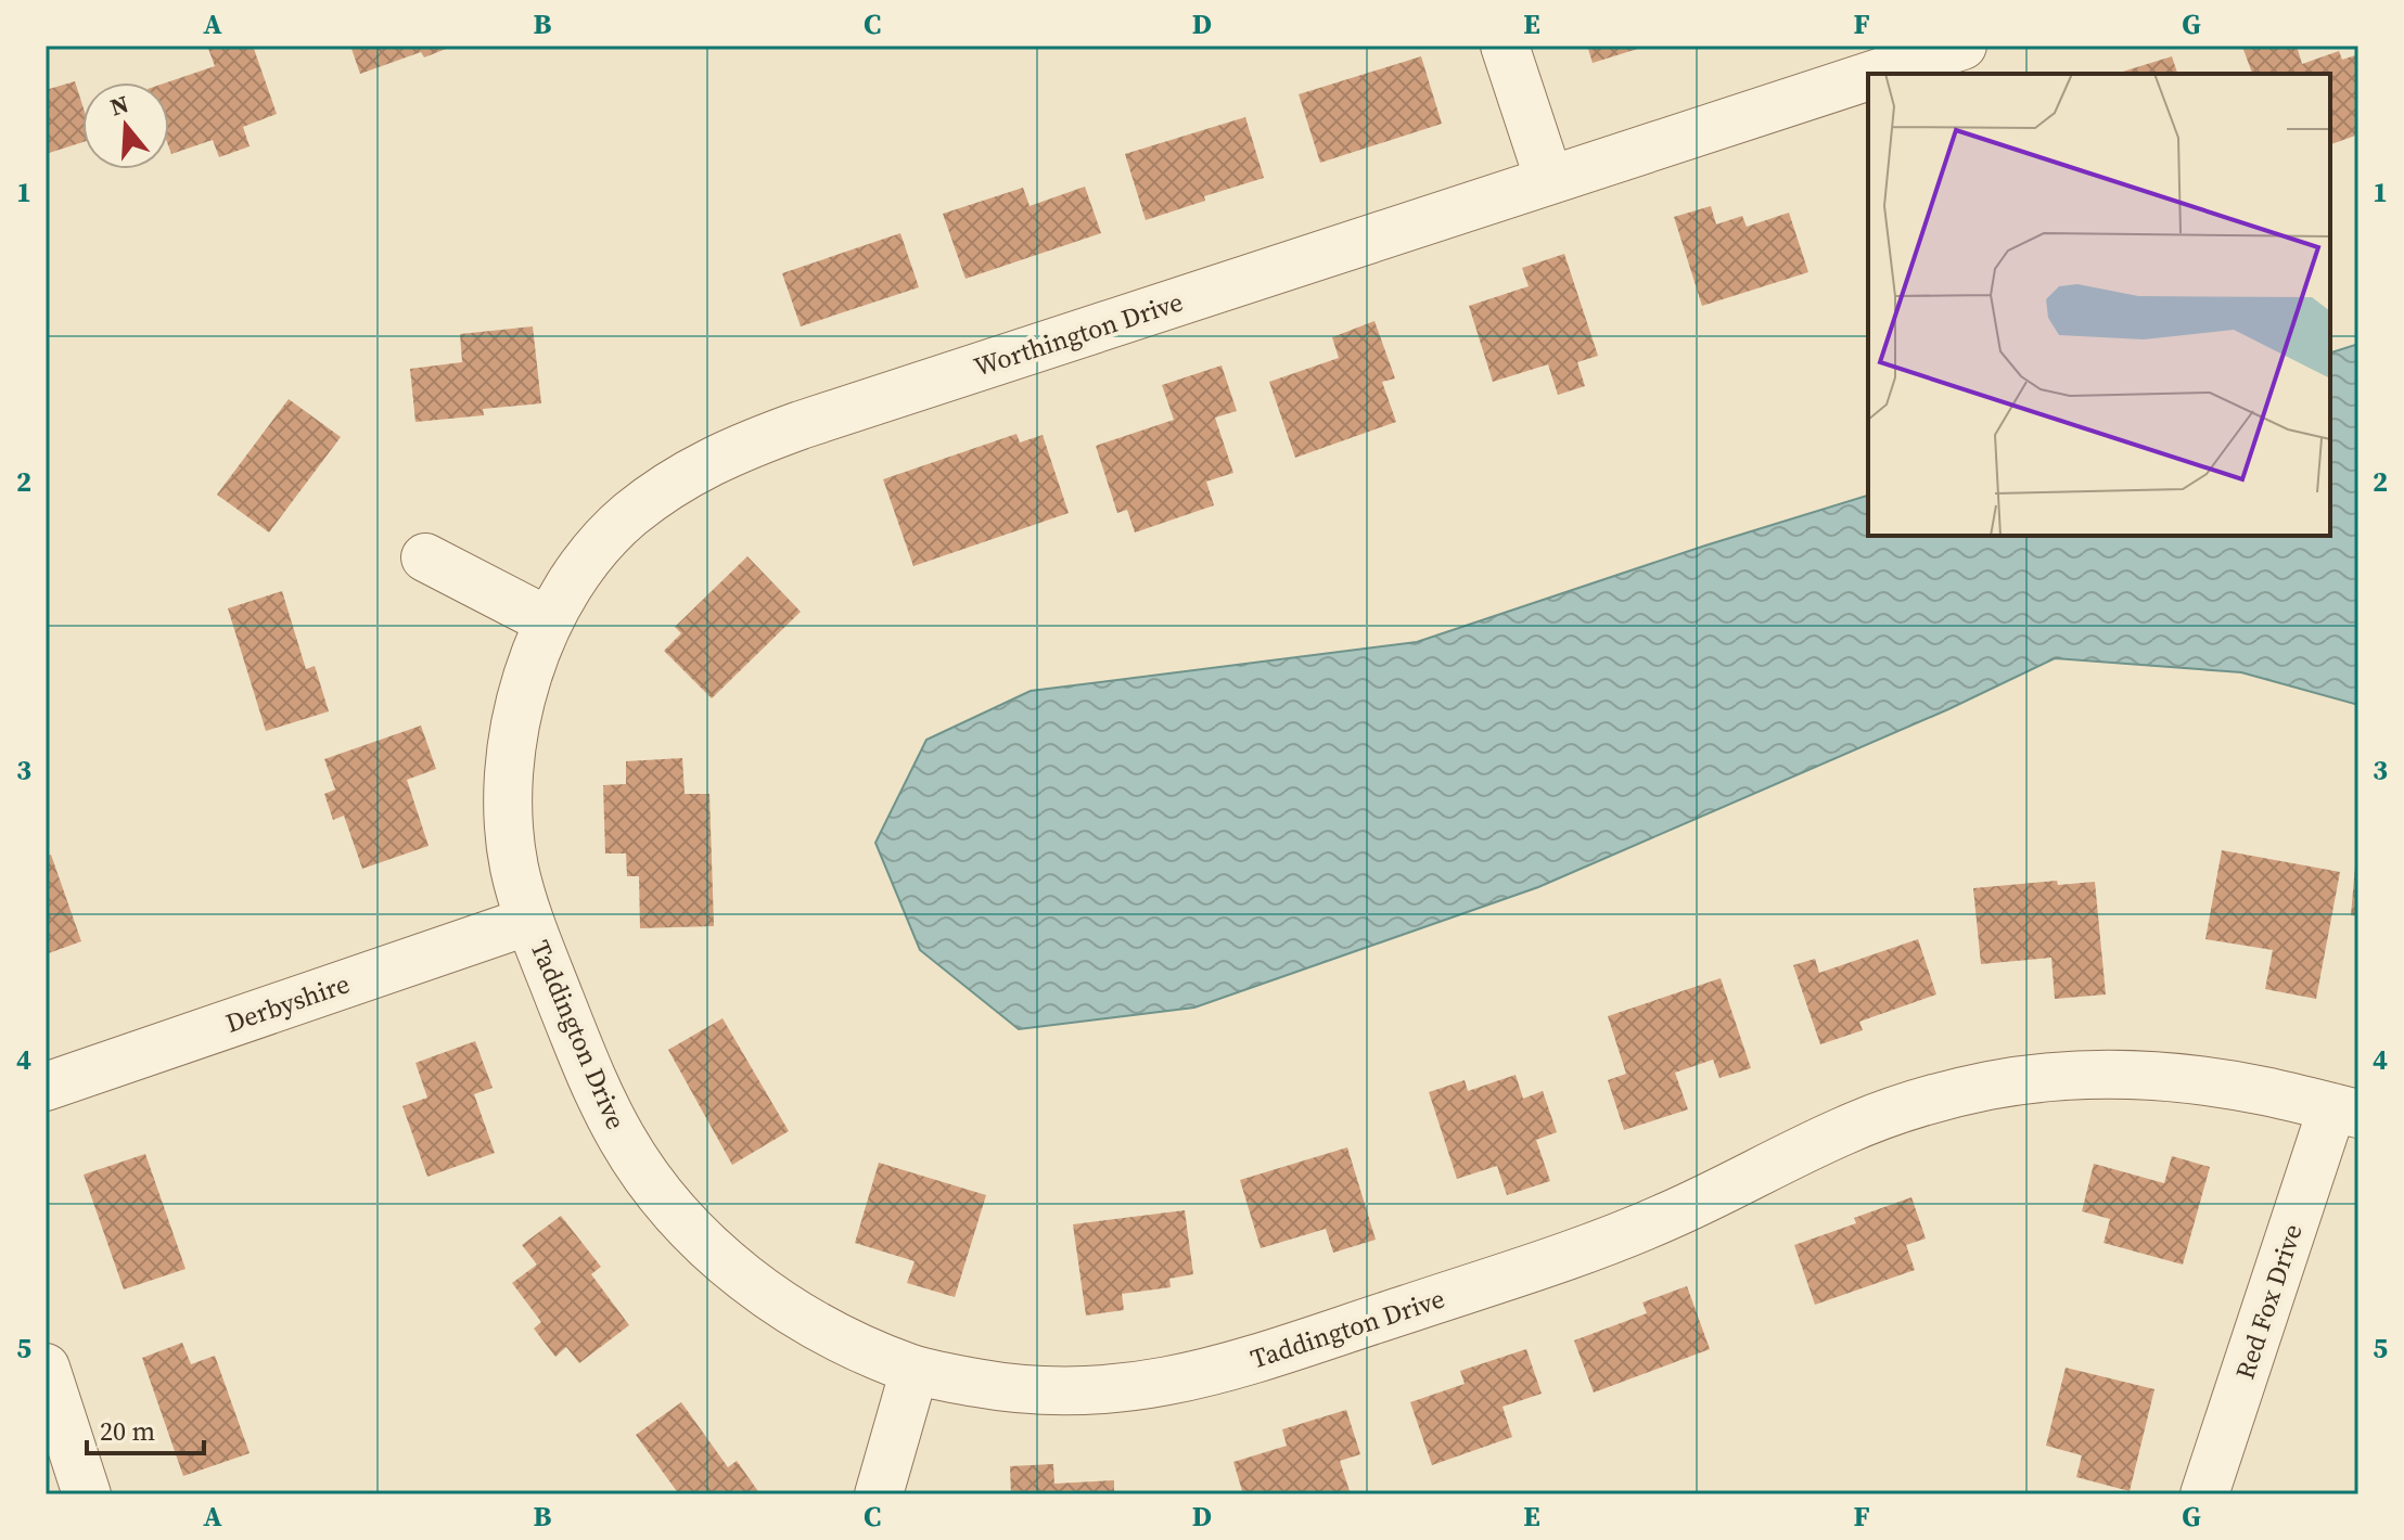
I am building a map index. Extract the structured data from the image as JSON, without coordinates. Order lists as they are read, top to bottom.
{
  "streets": {
    "street": [
      "Worthington Drive",
      "Derbyshire",
      "Taddington Drive",
      "Red Fox Drive"
    ]
  },
  "crossings": [
    ["Worthington Drive", "Derbyshire"],
    ["Worthington Drive", "Taddington Drive"],
    ["Derbyshire", "Taddington Drive"],
    ["Taddington Drive", "Red Fox Drive"]
  ],
  "scale_bar": "20 m",
  "north": "top",
  "grid": {
    "columns": [
      "A",
      "B",
      "C",
      "D",
      "E",
      "F",
      "G"
    ],
    "rows": [
      "1",
      "2",
      "3",
      "4",
      "5"
    ]
  }
}
